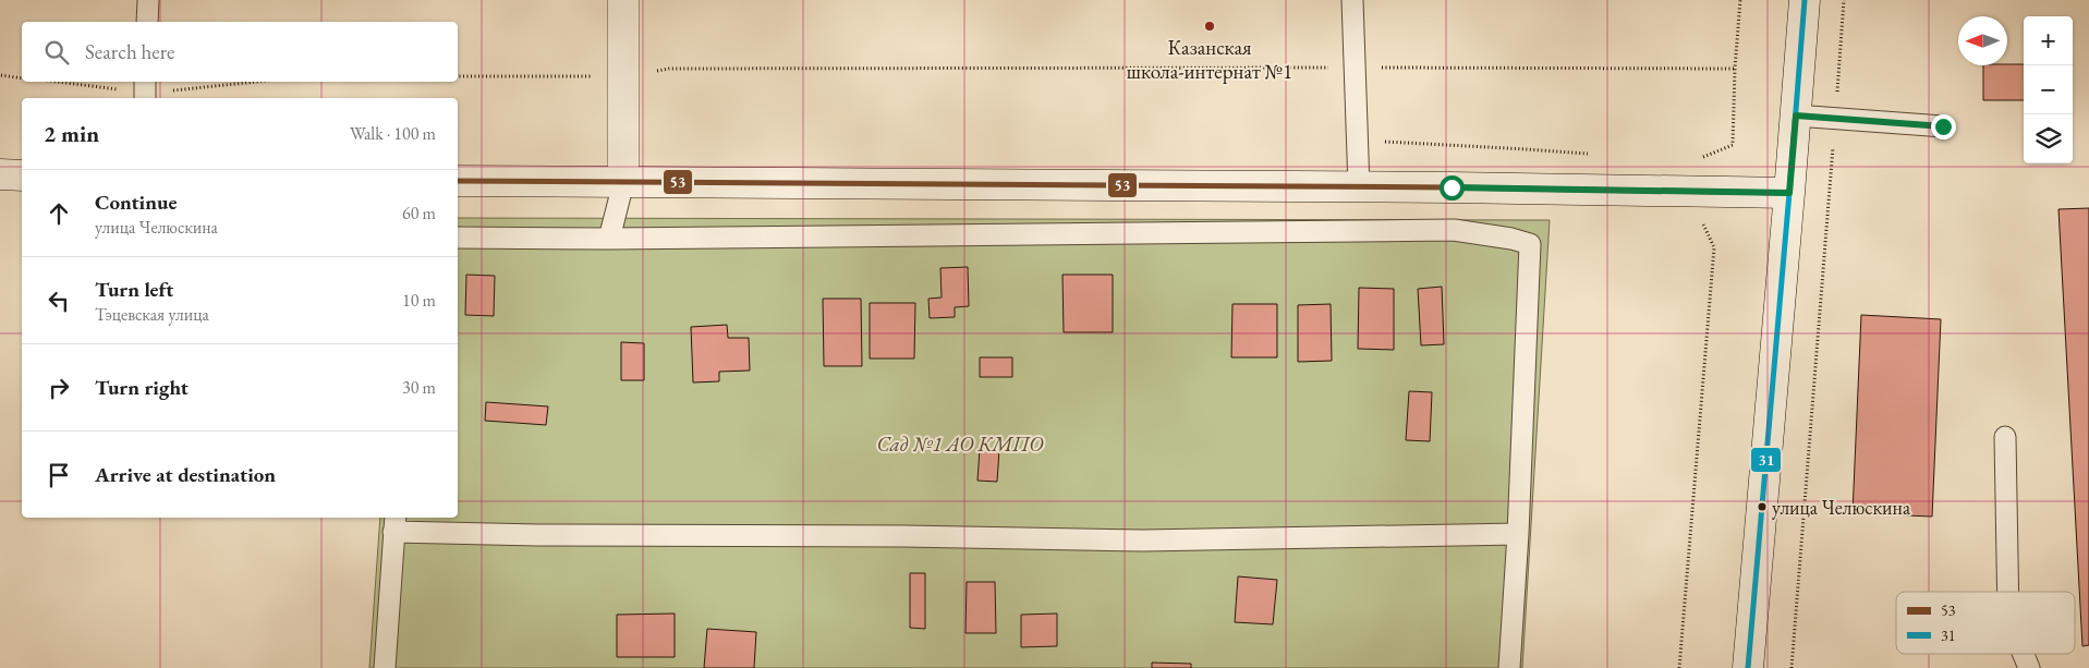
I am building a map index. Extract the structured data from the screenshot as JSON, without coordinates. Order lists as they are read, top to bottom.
{
  "parks": ["Сад №1 АО КМПО"],
  "places": ["Казанская школа-интернат №1", "улица Челюскина"],
  "lines": ["transit line 31", "transit line 53"],
  "legend": ["53", "31"],
  "north": "left",
  "page": {
    "map_buttons": ["+", "−"],
    "search": "Search here",
    "heading": ["2 min", "Walk · 100 m"],
    "list": [
      ["Continue", "улица Челюскина", "60 m"],
      ["Turn left", "Тэцевская улица", "10 m"],
      ["Turn right", "30 m"],
      "Arrive at destination"
    ]
  }
}
